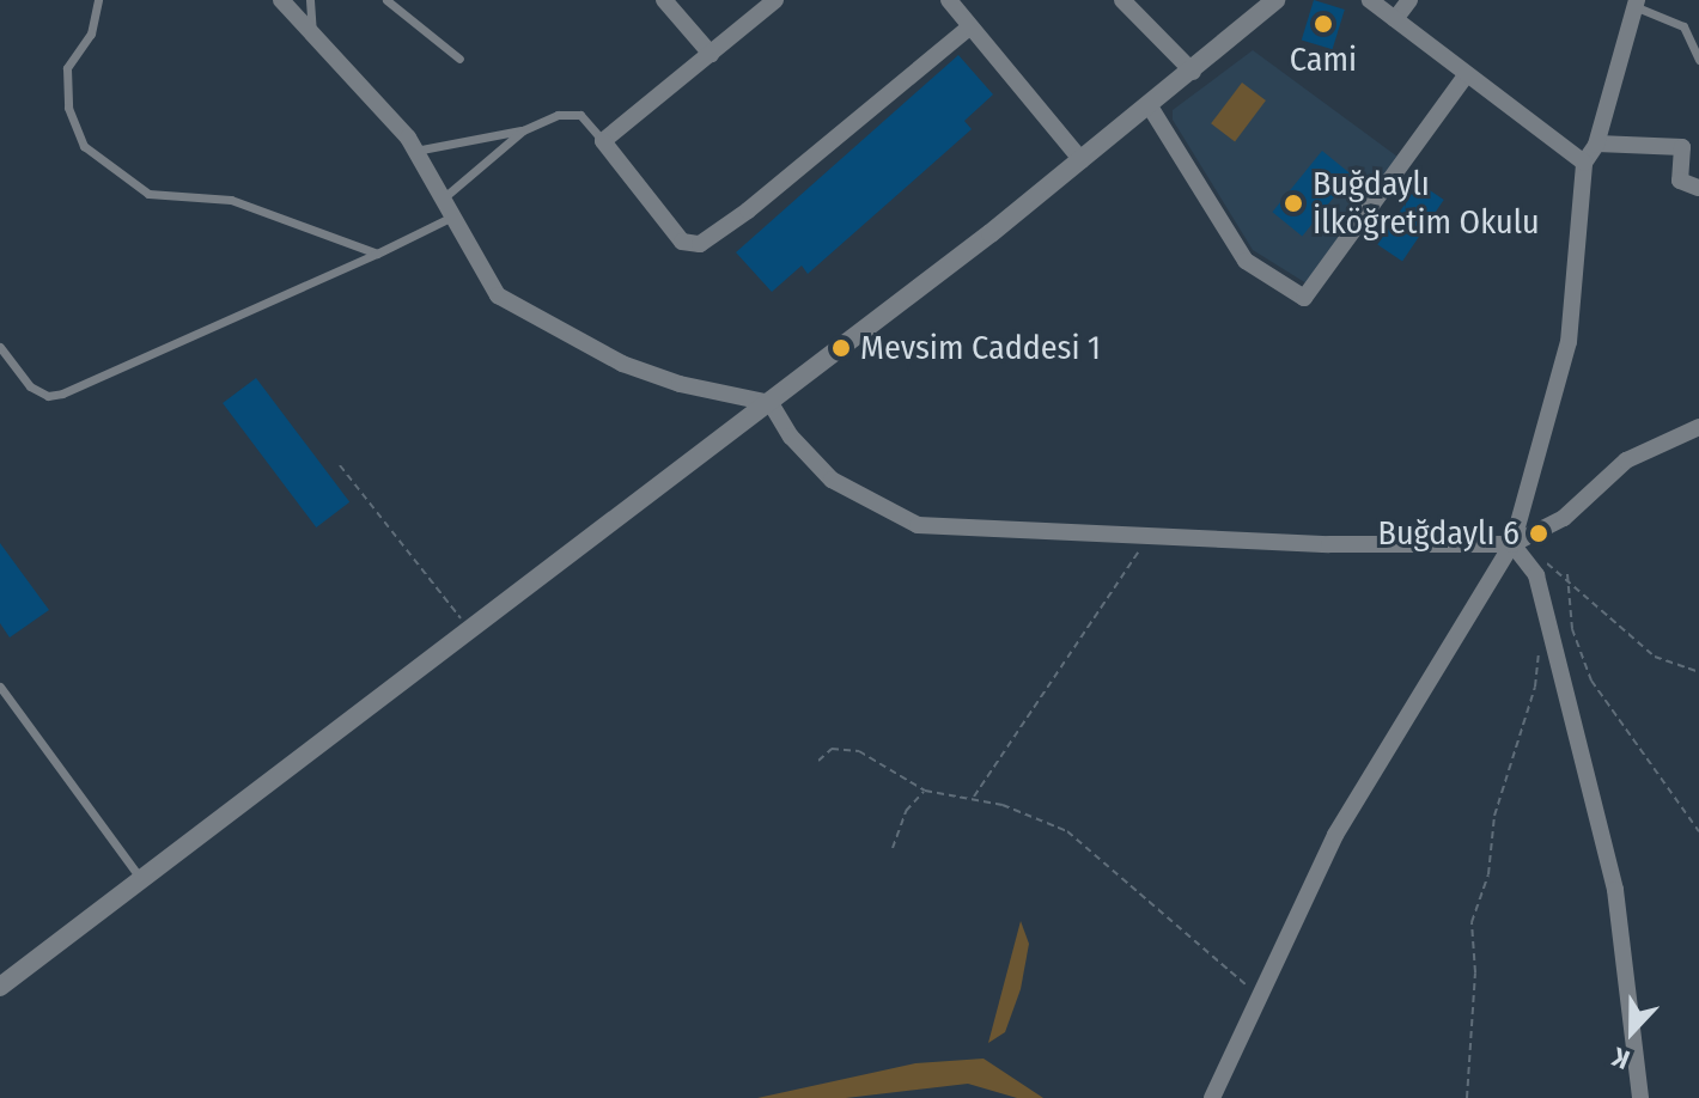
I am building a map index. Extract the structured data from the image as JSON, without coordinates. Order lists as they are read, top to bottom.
{
  "places": [
    "Cami",
    "Buğdaylı İlköğretim Okulu",
    "Mevsim Caddesi 1",
    "Buğdaylı 6"
  ],
  "north": "bottom"
}
